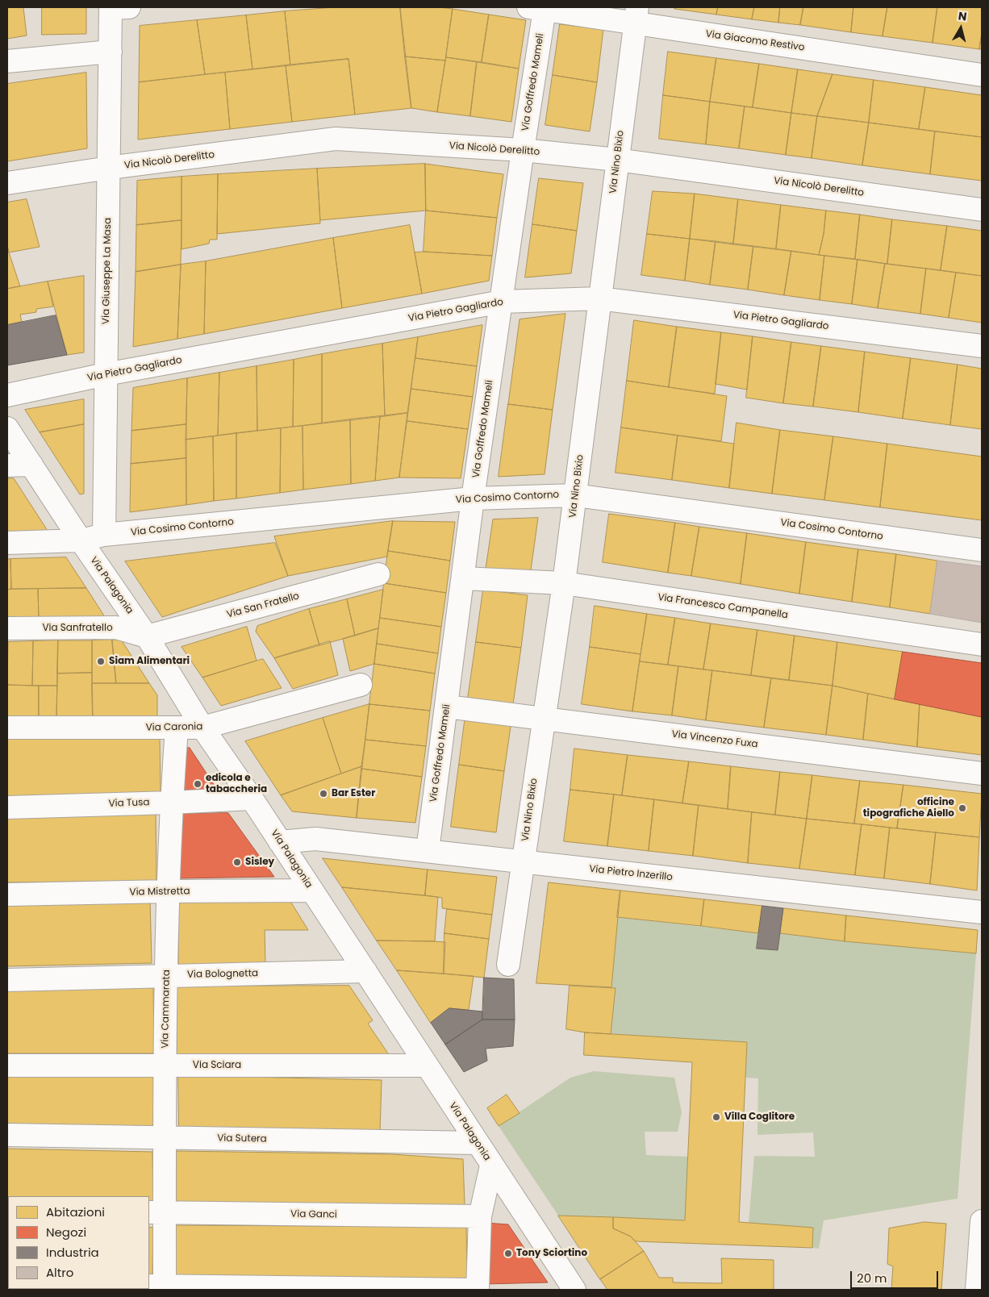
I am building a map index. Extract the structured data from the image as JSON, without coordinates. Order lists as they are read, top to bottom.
{
  "streets": {
    "street": [
      "Via Giacomo Restivo",
      "Via Goffredo Mameli",
      "Via Nicolò Derelitto",
      "Via Nino Bixio",
      "Via Giuseppe La Masa",
      "Via Pietro Gagliardo",
      "Via Cosimo Contorno",
      "Via Palagonia",
      "Via San Fratello",
      "Via Francesco Campanella",
      "Via Sanfratello",
      "Via Caronia",
      "Via Vincenzo Fuxa",
      "Via Tusa",
      "Via Pietro Inzerillo",
      "Via Mistretta",
      "Via Bolognetta",
      "Via Cammarata",
      "Via Sciara",
      "Via Sutera",
      "Via Ganci"
    ]
  },
  "crossings": [
    ["Via Giacomo Restivo", "Via Goffredo Mameli"],
    ["Via Giacomo Restivo", "Via Nino Bixio"],
    ["Via Goffredo Mameli", "Via Nicolò Derelitto"],
    ["Via Goffredo Mameli", "Via Pietro Gagliardo"],
    ["Via Goffredo Mameli", "Via Cosimo Contorno"],
    ["Via Goffredo Mameli", "Via Francesco Campanella"],
    ["Via Goffredo Mameli", "Via Vincenzo Fuxa"],
    ["Via Goffredo Mameli", "Via Pietro Inzerillo"],
    ["Via Nicolò Derelitto", "Via Nino Bixio"],
    ["Via Nicolò Derelitto", "Via Giuseppe La Masa"],
    ["Via Nino Bixio", "Via Pietro Gagliardo"],
    ["Via Nino Bixio", "Via Cosimo Contorno"],
    ["Via Nino Bixio", "Via Francesco Campanella"],
    ["Via Nino Bixio", "Via Vincenzo Fuxa"],
    ["Via Nino Bixio", "Via Pietro Inzerillo"],
    ["Via Giuseppe La Masa", "Via Pietro Gagliardo"],
    ["Via Giuseppe La Masa", "Via Cosimo Contorno"],
    ["Via Cosimo Contorno", "Via Palagonia"],
    ["Via Palagonia", "Via San Fratello"],
    ["Via Palagonia", "Via Sanfratello"],
    ["Via Palagonia", "Via Caronia"],
    ["Via Palagonia", "Via Tusa"],
    ["Via Palagonia", "Via Pietro Inzerillo"],
    ["Via Palagonia", "Via Mistretta"],
    ["Via Palagonia", "Via Bolognetta"],
    ["Via Palagonia", "Via Sciara"],
    ["Via Palagonia", "Via Sutera"],
    ["Via San Fratello", "Via Sanfratello"],
    ["Via Caronia", "Via Cammarata"],
    ["Via Tusa", "Via Cammarata"],
    ["Via Mistretta", "Via Cammarata"],
    ["Via Bolognetta", "Via Cammarata"],
    ["Via Cammarata", "Via Sciara"],
    ["Via Cammarata", "Via Sutera"],
    ["Via Cammarata", "Via Ganci"]
  ],
  "places": [
    "Siam Alimentari",
    "edicola e tabaccheria",
    "Bar Ester",
    "officine tipografiche Aiello",
    "Sisley",
    "Villa Coglitore",
    "Tony Sciortino"
  ],
  "legend": [
    "Abitazioni",
    "Negozi",
    "Industria",
    "Altro"
  ],
  "scale_bar": "20 m",
  "north": "top"
}
